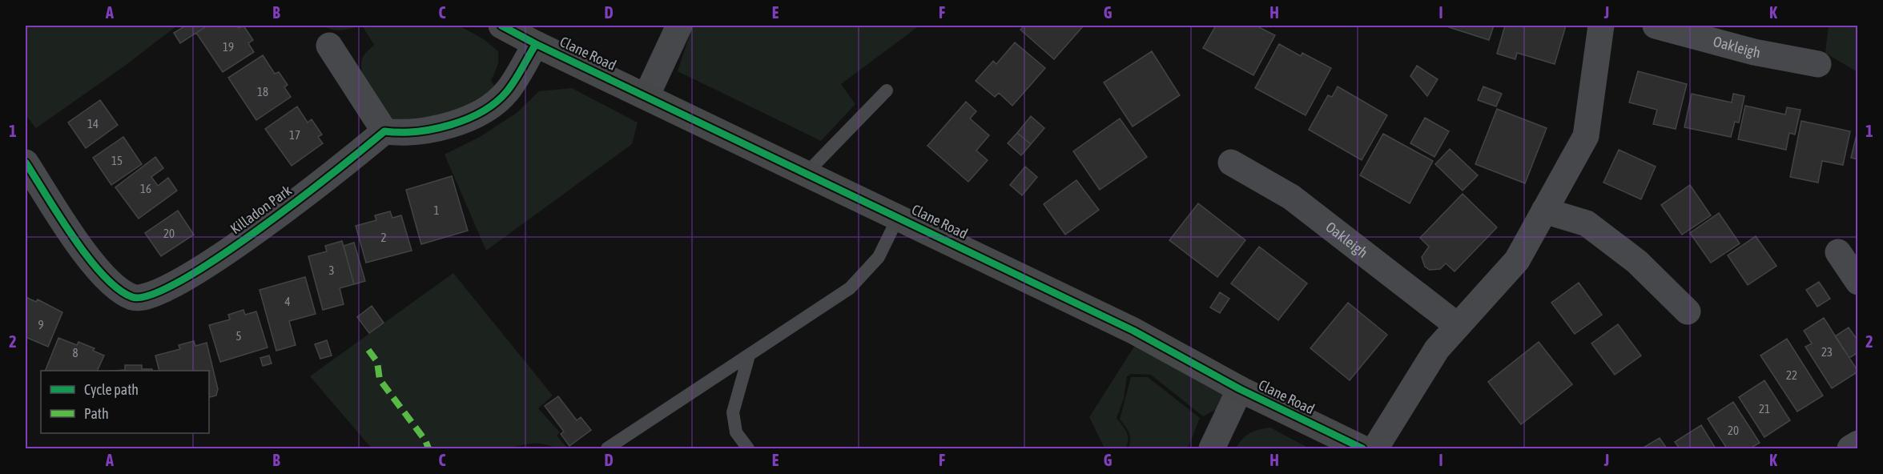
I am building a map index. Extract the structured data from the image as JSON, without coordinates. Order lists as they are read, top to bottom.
{
  "streets": {
    "main road": ["Clane Road"],
    "street": ["Oakleigh", "Killadon Park"]
  },
  "house_numbers": [
    "19",
    "18",
    "14",
    "17",
    "15",
    "16",
    "1",
    "20",
    "2",
    "3",
    "4",
    "9",
    "5",
    "23",
    "8",
    "22",
    "21",
    "20"
  ],
  "legend": ["Cycle path", "Path"],
  "grid": {
    "columns": [
      "A",
      "B",
      "C",
      "D",
      "E",
      "F",
      "G",
      "H",
      "I",
      "J",
      "K"
    ],
    "rows": ["1", "2"]
  }
}
